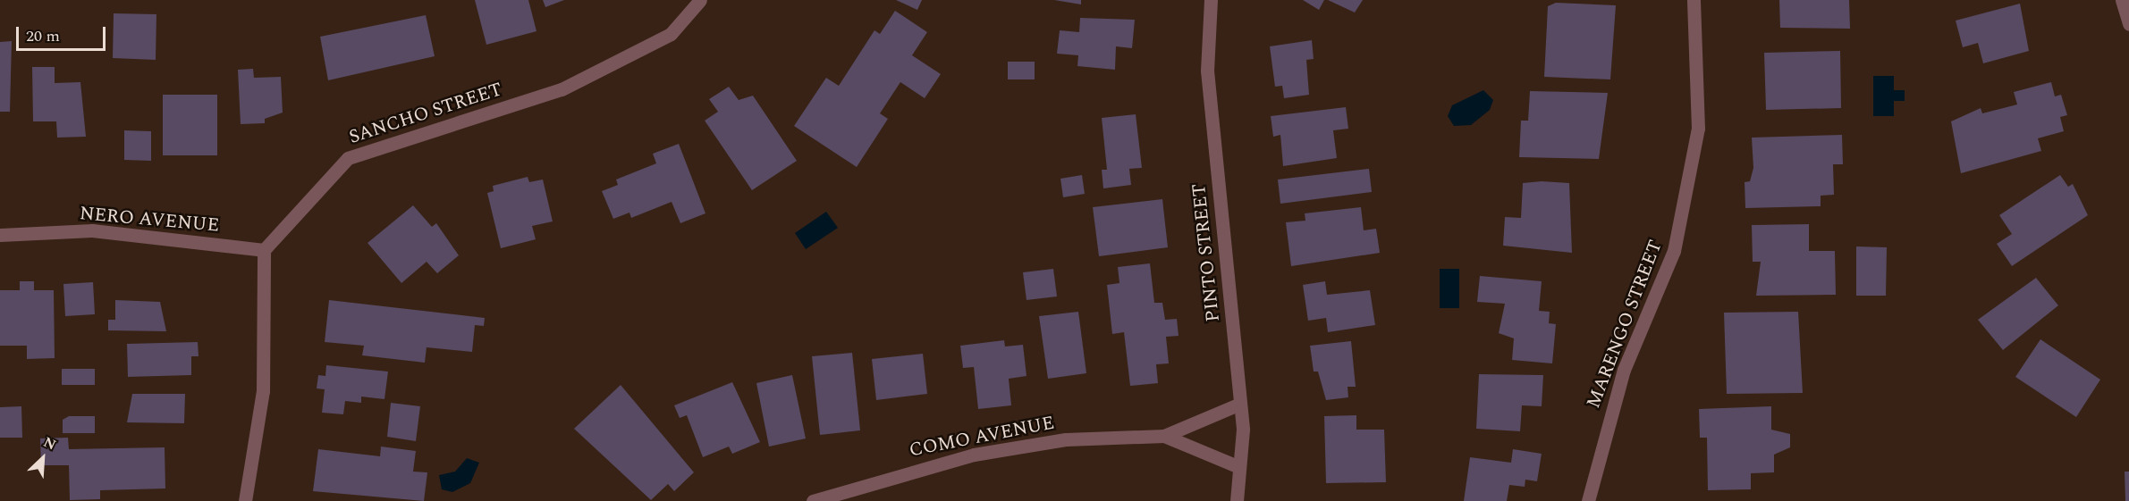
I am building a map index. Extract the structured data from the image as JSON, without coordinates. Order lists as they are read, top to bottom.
{
  "streets": {
    "street": [
      "SANCHO STREET",
      "NERO AVENUE",
      "PINTO STREET",
      "MARENGO STREET",
      "COMO AVENUE"
    ]
  },
  "crossings": [
    ["SANCHO STREET", "NERO AVENUE"],
    ["PINTO STREET", "COMO AVENUE"]
  ],
  "scale_bar": "20 m",
  "north": "top right"
}
